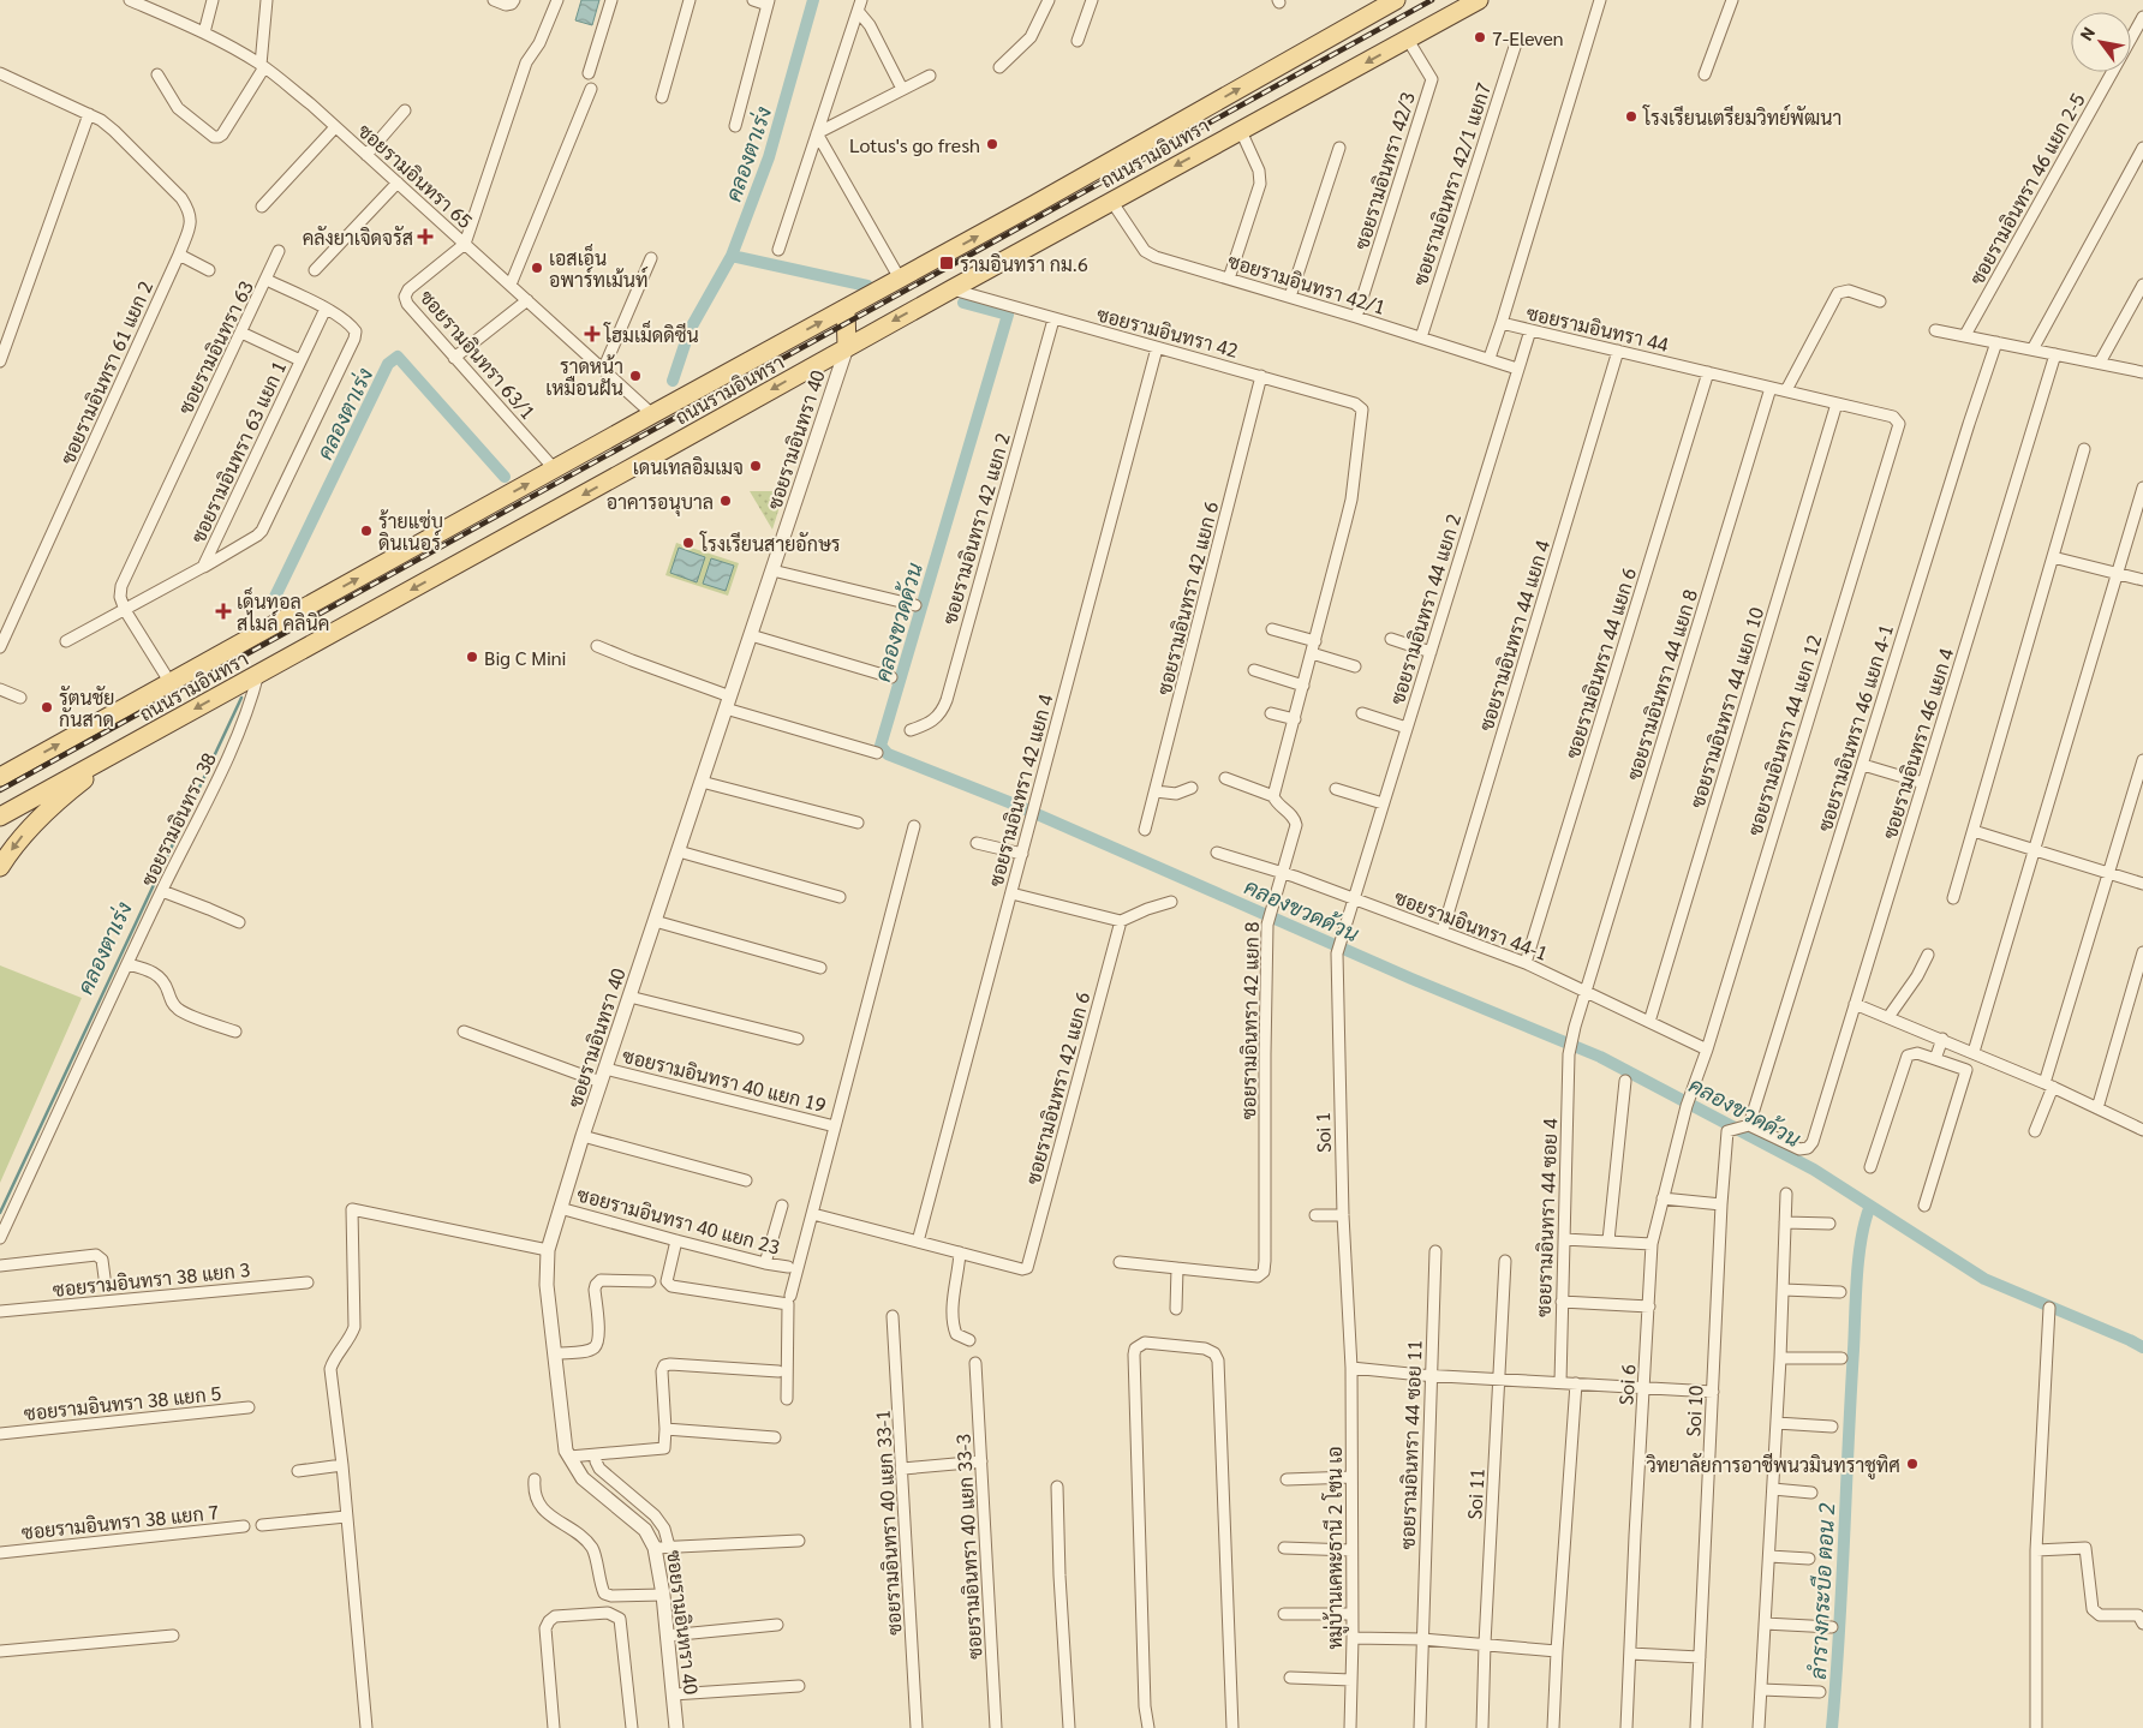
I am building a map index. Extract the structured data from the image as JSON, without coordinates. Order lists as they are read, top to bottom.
{
  "streets": {
    "main road": ["ถนนรามอินทรา"],
    "street": [
      "ซอยรามอินทรา 42/3",
      "ซอยรามอินทรา 65",
      "ซอยรามอินทรา 42/1 แยก7",
      "ซอยรามอินทรา 46 แยก 2-5",
      "ซอยรามอินทรา 42/1",
      "ซอยรามอินทรา 44",
      "ซอยรามอินทรา 42",
      "ซอยรามอินทรา 63",
      "ซอยรามอินทรา 63/1",
      "ซอยรามอินทรา 61 แยก 2",
      "ซอยรามอินทรา 40",
      "ซอยรามอินทรา 63 แยก 1",
      "ซอยรามอินทรา 42 แยก 2",
      "ซอยรามอินทรา 42 แยก 6",
      "ซอยรามอินทรา 44 แยก 2",
      "ซอยรามอินทรา 44 แยก 4",
      "ซอยรามอินทรา 44 แยก 6",
      "ซอยรามอินทรา 44 แยก 8",
      "ซอยรามอินทรา 44 แยก 10",
      "ซอยรามอินทรา 46 แยก 4-1",
      "ซอยรามอินทรา 44 แยก 12",
      "ซอยรามอินทรา 46 แยก 4",
      "ซอยรามอินทรา 42 แยก 4",
      "ซอยรามอินทรา 38",
      "ซอยรามอินทรา 44-1",
      "ซอยรามอินทรา 42 แยก 8",
      "ซอยรามอินทรา 40 แยก 19",
      "Soi 1",
      "ซอยรามอินทรา 44 ซอย 4",
      "ซอยรามอินทรา 40 แยก 23",
      "ซอยรามอินทรา 38 แยก 3",
      "Soi 6",
      "ซอยรามอินทรา 38 แยก 5",
      "Soi 10",
      "ซอยรามอินทรา 44 ซอย 11",
      "Soi 11",
      "ซอยรามอินทรา 38 แยก 7",
      "ซอยรามอินทรา 40 แยก 33-1",
      "ซอยรามอินทรา 40 แยก 33-3",
      "หมู่บ้านเคหะธานี 2 โซน เอ"
    ]
  },
  "crossings": [
    ["ถนนรามอินทรา", "ซอยรามอินทรา 42/3"],
    ["ถนนรามอินทรา", "ซอยรามอินทรา 65"],
    ["ถนนรามอินทรา", "ซอยรามอินทรา 42/1"],
    ["ถนนรามอินทรา", "ซอยรามอินทรา 42"],
    ["ถนนรามอินทรา", "ซอยรามอินทรา 63"],
    ["ถนนรามอินทรา", "ซอยรามอินทรา 63/1"],
    ["ถนนรามอินทรา", "ซอยรามอินทรา 40"],
    ["ถนนรามอินทรา", "ซอยรามอินทรา 38"],
    ["ซอยรามอินทรา 42/3", "ซอยรามอินทรา 42/1"],
    ["ซอยรามอินทรา 65", "ซอยรามอินทรา 63/1"],
    ["ซอยรามอินทรา 42/1 แยก7", "ซอยรามอินทรา 42/1"],
    ["ซอยรามอินทรา 42/1", "ซอยรามอินทรา 44 แยก 2"],
    ["ซอยรามอินทรา 44", "ซอยรามอินทรา 44 แยก 2"],
    ["ซอยรามอินทรา 44", "ซอยรามอินทรา 44 แยก 4"],
    ["ซอยรามอินทรา 44", "ซอยรามอินทรา 44 แยก 6"],
    ["ซอยรามอินทรา 44", "ซอยรามอินทรา 44 แยก 8"],
    ["ซอยรามอินทรา 44", "ซอยรามอินทรา 44 แยก 10"],
    ["ซอยรามอินทรา 44", "ซอยรามอินทรา 44 แยก 12"],
    ["ซอยรามอินทรา 42", "ซอยรามอินทรา 42 แยก 2"],
    ["ซอยรามอินทรา 42", "ซอยรามอินทรา 42 แยก 6"],
    ["ซอยรามอินทรา 42", "ซอยรามอินทรา 42 แยก 4"],
    ["ซอยรามอินทรา 63", "ซอยรามอินทรา 63 แยก 1"],
    ["ซอยรามอินทรา 40", "ซอยรามอินทรา 40 แยก 19"],
    ["ซอยรามอินทรา 40", "ซอยรามอินทรา 40 แยก 23"],
    ["ซอยรามอินทรา 44 แยก 2", "ซอยรามอินทรา 44-1"],
    ["ซอยรามอินทรา 44 แยก 2", "Soi 1"],
    ["ซอยรามอินทรา 44 แยก 4", "ซอยรามอินทรา 44-1"],
    ["ซอยรามอินทรา 44 แยก 6", "ซอยรามอินทรา 44-1"],
    ["ซอยรามอินทรา 44 แยก 8", "ซอยรามอินทรา 44-1"],
    ["ซอยรามอินทรา 44 แยก 8", "ซอยรามอินทรา 44 ซอย 4"],
    ["ซอยรามอินทรา 44 แยก 10", "ซอยรามอินทรา 44-1"],
    ["ซอยรามอินทรา 46 แยก 4-1", "ซอยรามอินทรา 46 แยก 4"],
    ["ซอยรามอินทรา 46 แยก 4-1", "Soi 10"],
    ["ซอยรามอินทรา 44 แยก 12", "ซอยรามอินทรา 44-1"],
    ["ซอยรามอินทรา 44 แยก 12", "Soi 6"],
    ["ซอยรามอินทรา 46 แยก 4", "Soi 10"],
    ["ซอยรามอินทรา 44-1", "ซอยรามอินทรา 42 แยก 8"],
    ["ซอยรามอินทรา 44-1", "Soi 1"],
    ["ซอยรามอินทรา 44-1", "Soi 6"],
    ["Soi 1", "หมู่บ้านเคหะธานี 2 โซน เอ"]
  ],
  "water": ["คลองตาเร่ง", "คลองขวดด้วน", "ลำรางกระบือ ตอน 2"],
  "places": {
    "other": [
      "7-Eleven",
      "โรงเรียนเตรียมวิทย์พัฒนา",
      "Lotus's go fresh",
      "เอสเอ็น อพาร์ทเม้นท์",
      "ราดหน้า เหมือนฝัน",
      "เดนเทลอิมเมจ",
      "อาคารอนุบาล",
      "ร้ายแซ่บ ดินเนอร์",
      "โรงเรียนสายอักษร",
      "Big C Mini",
      "รัตนชัย กันสาด",
      "วิทยาลัยการอาชีพนวมินทราชูทิศ"
    ],
    "health": ["คลังยาเจิดจรัส", "โฮมเม็ดดิซีน", "เด็นทอล สไมล์ คลินิค"],
    "transit": ["รามอินทรา กม.6"]
  },
  "north": "top left"
}
